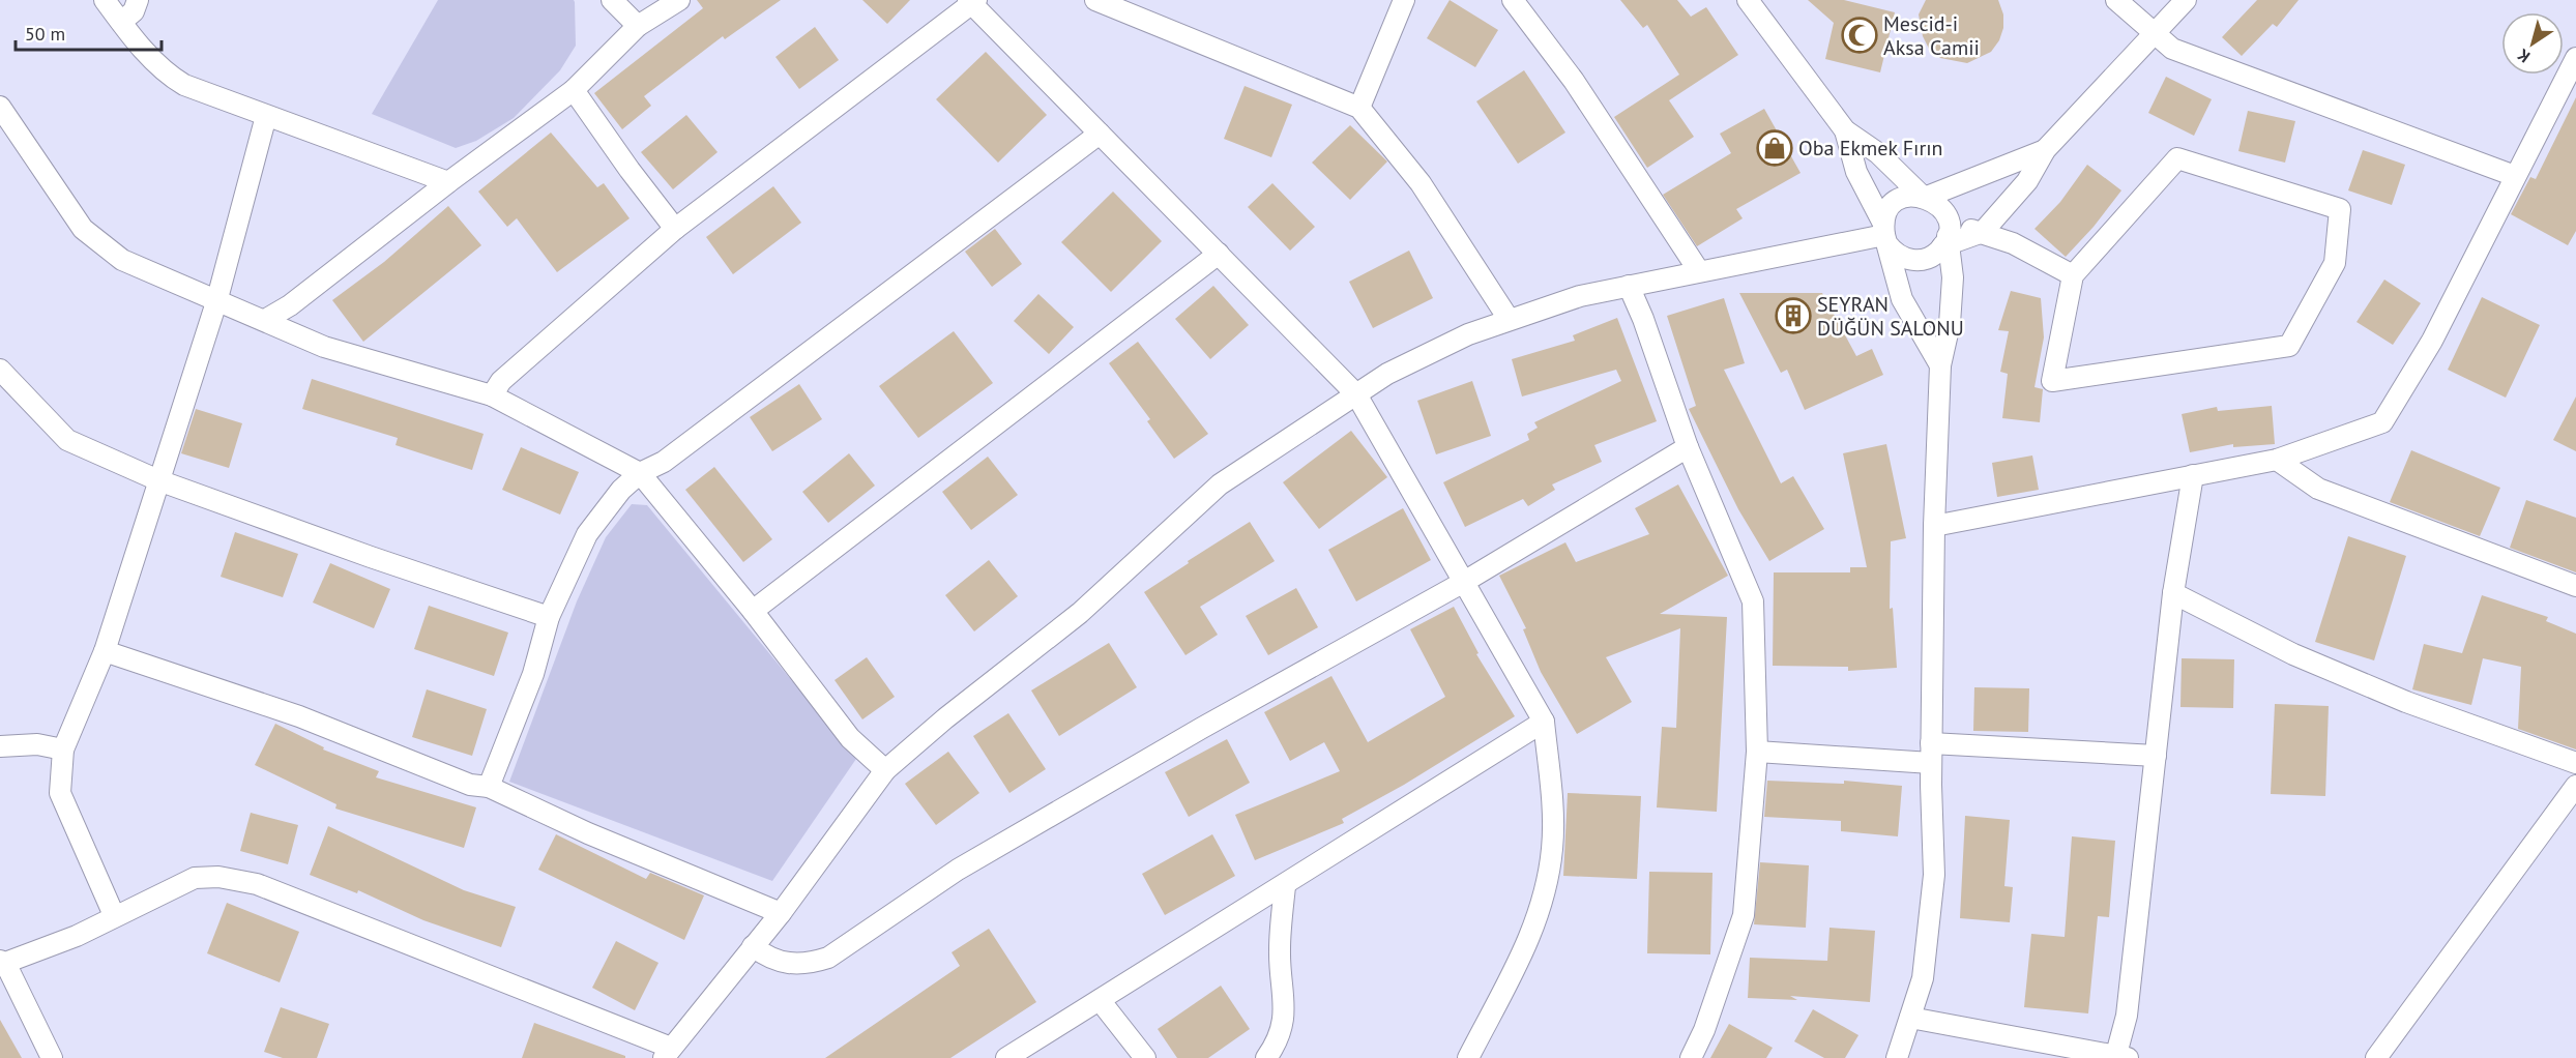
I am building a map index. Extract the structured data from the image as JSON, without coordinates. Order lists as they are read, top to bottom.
{
  "places": {
    "mosque": ["Mescid-i Aksa Camii"],
    "shop": ["Oba Ekmek Fırın"],
    "building": ["SEYRAN DÜĞÜN SALONU"]
  },
  "scale_bar": "50 m",
  "north": "bottom left"
}
